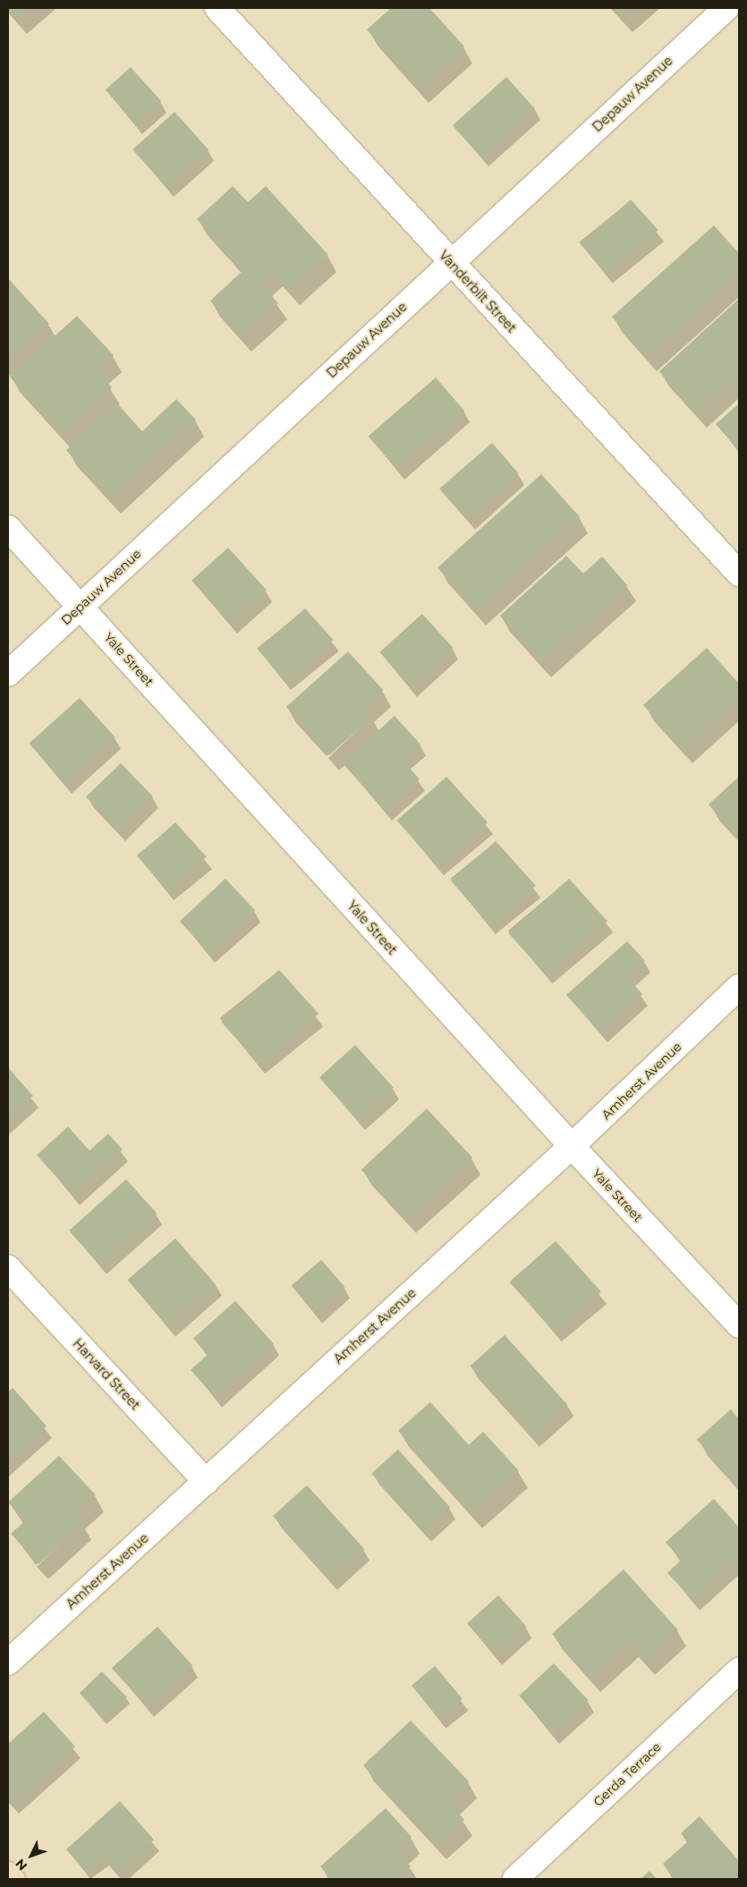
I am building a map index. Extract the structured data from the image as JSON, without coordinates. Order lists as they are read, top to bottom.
{
  "streets": {
    "street": [
      "Depauw Avenue",
      "Vanderbilt Street",
      "Yale Street",
      "Amherst Avenue",
      "Harvard Street",
      "Gerda Terrace"
    ]
  },
  "crossings": [
    ["Depauw Avenue", "Vanderbilt Street"],
    ["Depauw Avenue", "Yale Street"],
    ["Yale Street", "Amherst Avenue"],
    ["Amherst Avenue", "Harvard Street"]
  ],
  "north": "bottom left"
}
